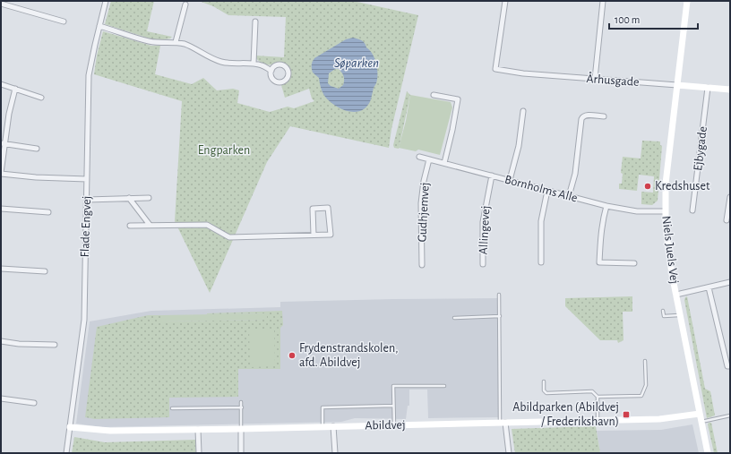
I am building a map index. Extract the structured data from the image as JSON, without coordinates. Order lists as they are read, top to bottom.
{
  "streets": {
    "street": [
      "Århusgade",
      "Ejbygade",
      "Bornholms Alle",
      "Gudhjemvej",
      "Flade Engvej",
      "Allingevej",
      "Niels Juels Vej",
      "Abildvej"
    ]
  },
  "crossings": [
    ["Århusgade", "Ejbygade"],
    ["Århusgade", "Niels Juels Vej"],
    ["Bornholms Alle", "Gudhjemvej"],
    ["Bornholms Alle", "Allingevej"],
    ["Bornholms Alle", "Niels Juels Vej"],
    ["Flade Engvej", "Abildvej"],
    ["Niels Juels Vej", "Abildvej"]
  ],
  "water": ["Søparken"],
  "parks": ["Engparken"],
  "places": {
    "other": ["Kredshuset", "Frydenstrandskolen, afd. Abildvej"],
    "transit": ["Abildparken (Abildvej / Frederikshavn)"]
  },
  "scale_bar": "100 m"
}
